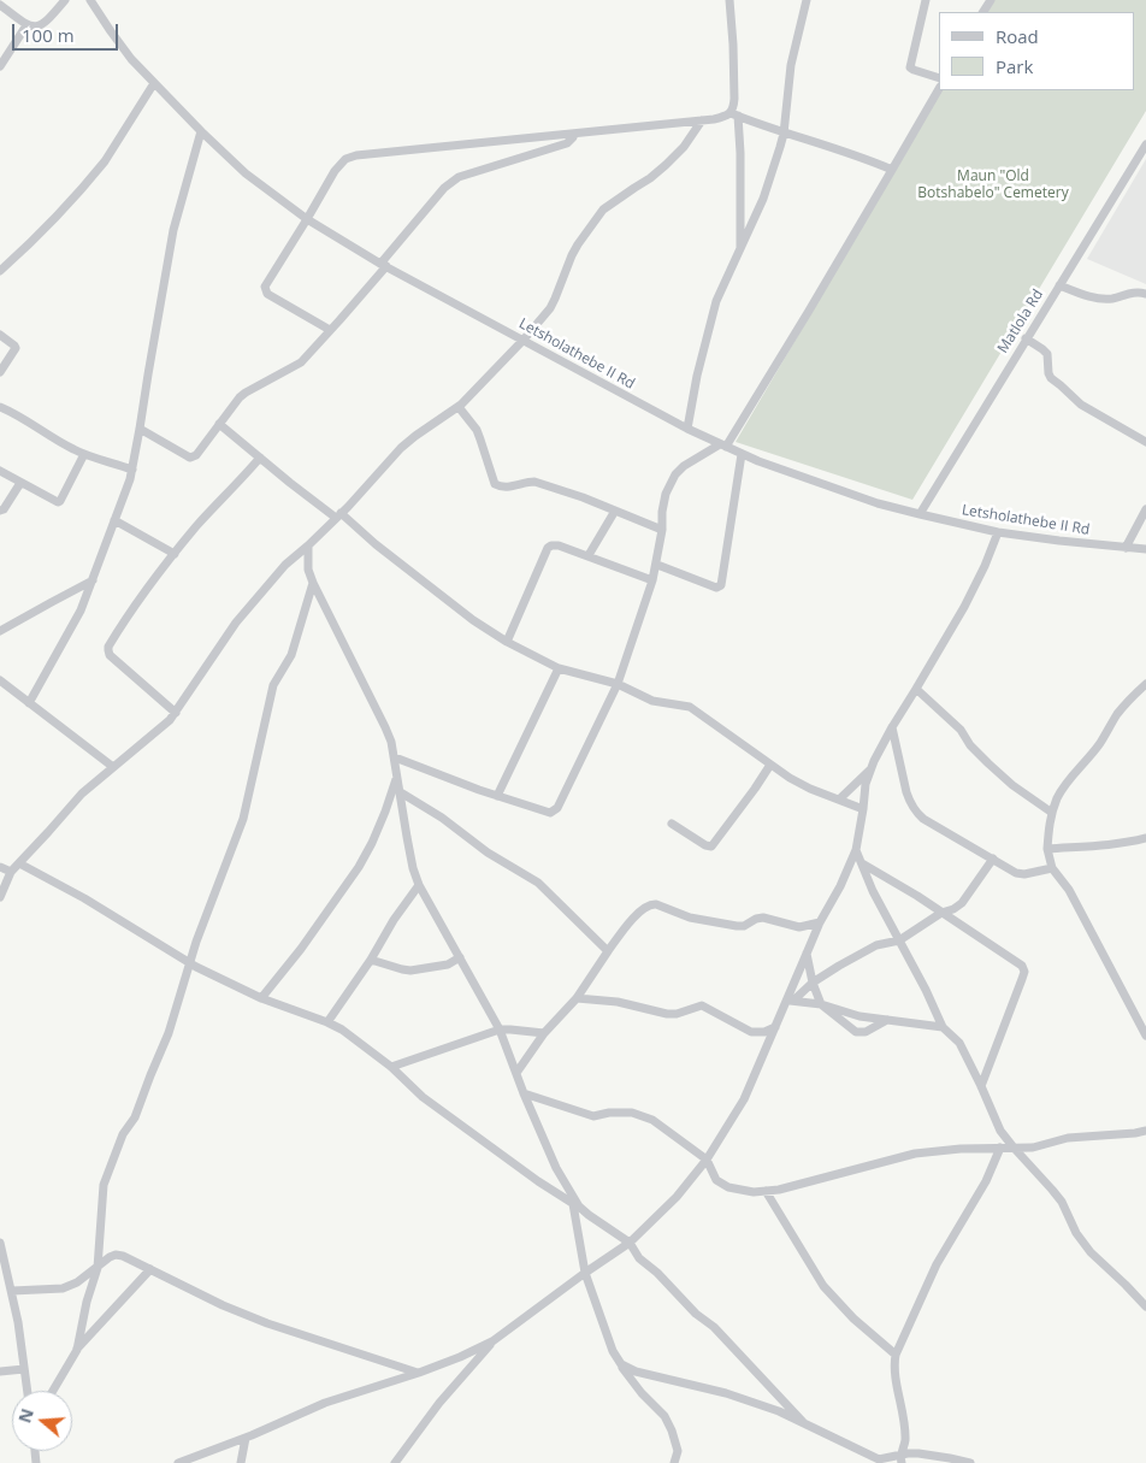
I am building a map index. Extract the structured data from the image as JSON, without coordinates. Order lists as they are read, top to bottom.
{
  "streets": {
    "street": ["Matlola Rd", "Letsholathebe II Rd"]
  },
  "crossings": [
    ["Matlola Rd", "Letsholathebe II Rd"]
  ],
  "parks": ["Maun \"Old Botshabelo\" Cemetery"],
  "legend": ["Road", "Park"],
  "scale_bar": "100 m",
  "north": "left"
}
